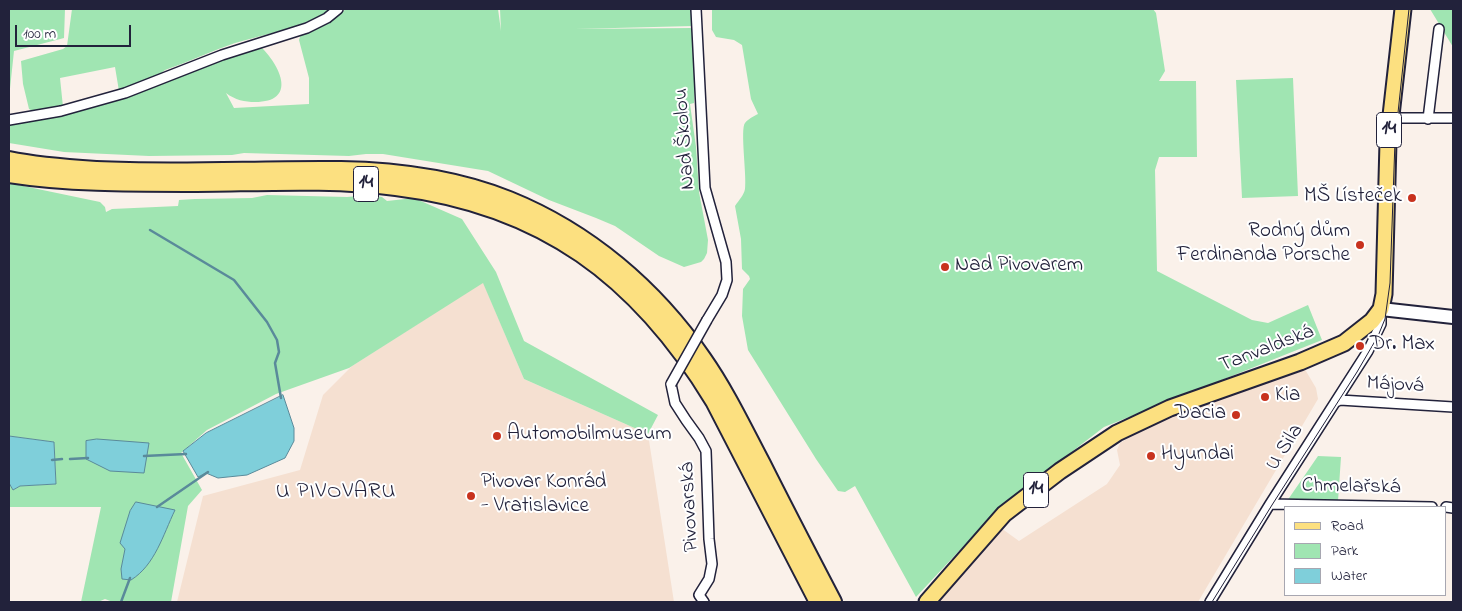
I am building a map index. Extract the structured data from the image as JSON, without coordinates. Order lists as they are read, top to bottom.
{
  "streets": {
    "highway": ["14"],
    "main road": ["Tanvaldská"],
    "street": [
      "Nad Školou",
      "Májová",
      "U Sila",
      "Chmelařská",
      "Pivovarská"
    ]
  },
  "crossings": [
    ["14", "Tanvaldská"],
    ["14", "U Sila"],
    ["Nad Školou", "Pivovarská"],
    ["Tanvaldská", "U Sila"],
    ["Májová", "U Sila"],
    ["U Sila", "Chmelařská"]
  ],
  "districts": ["U PIVOVARU"],
  "places": [
    "MŠ Lísteček",
    "Rodný dům Ferdinanda Porsche",
    "Nad Pivovarem",
    "Dr. Max",
    "Kia",
    "Dacia",
    "Automobilmuseum",
    "Hyundai",
    "Pivovar Konrád - Vratislavice"
  ],
  "legend": ["Road", "Park", "Water"],
  "scale_bar": "100 m"
}
